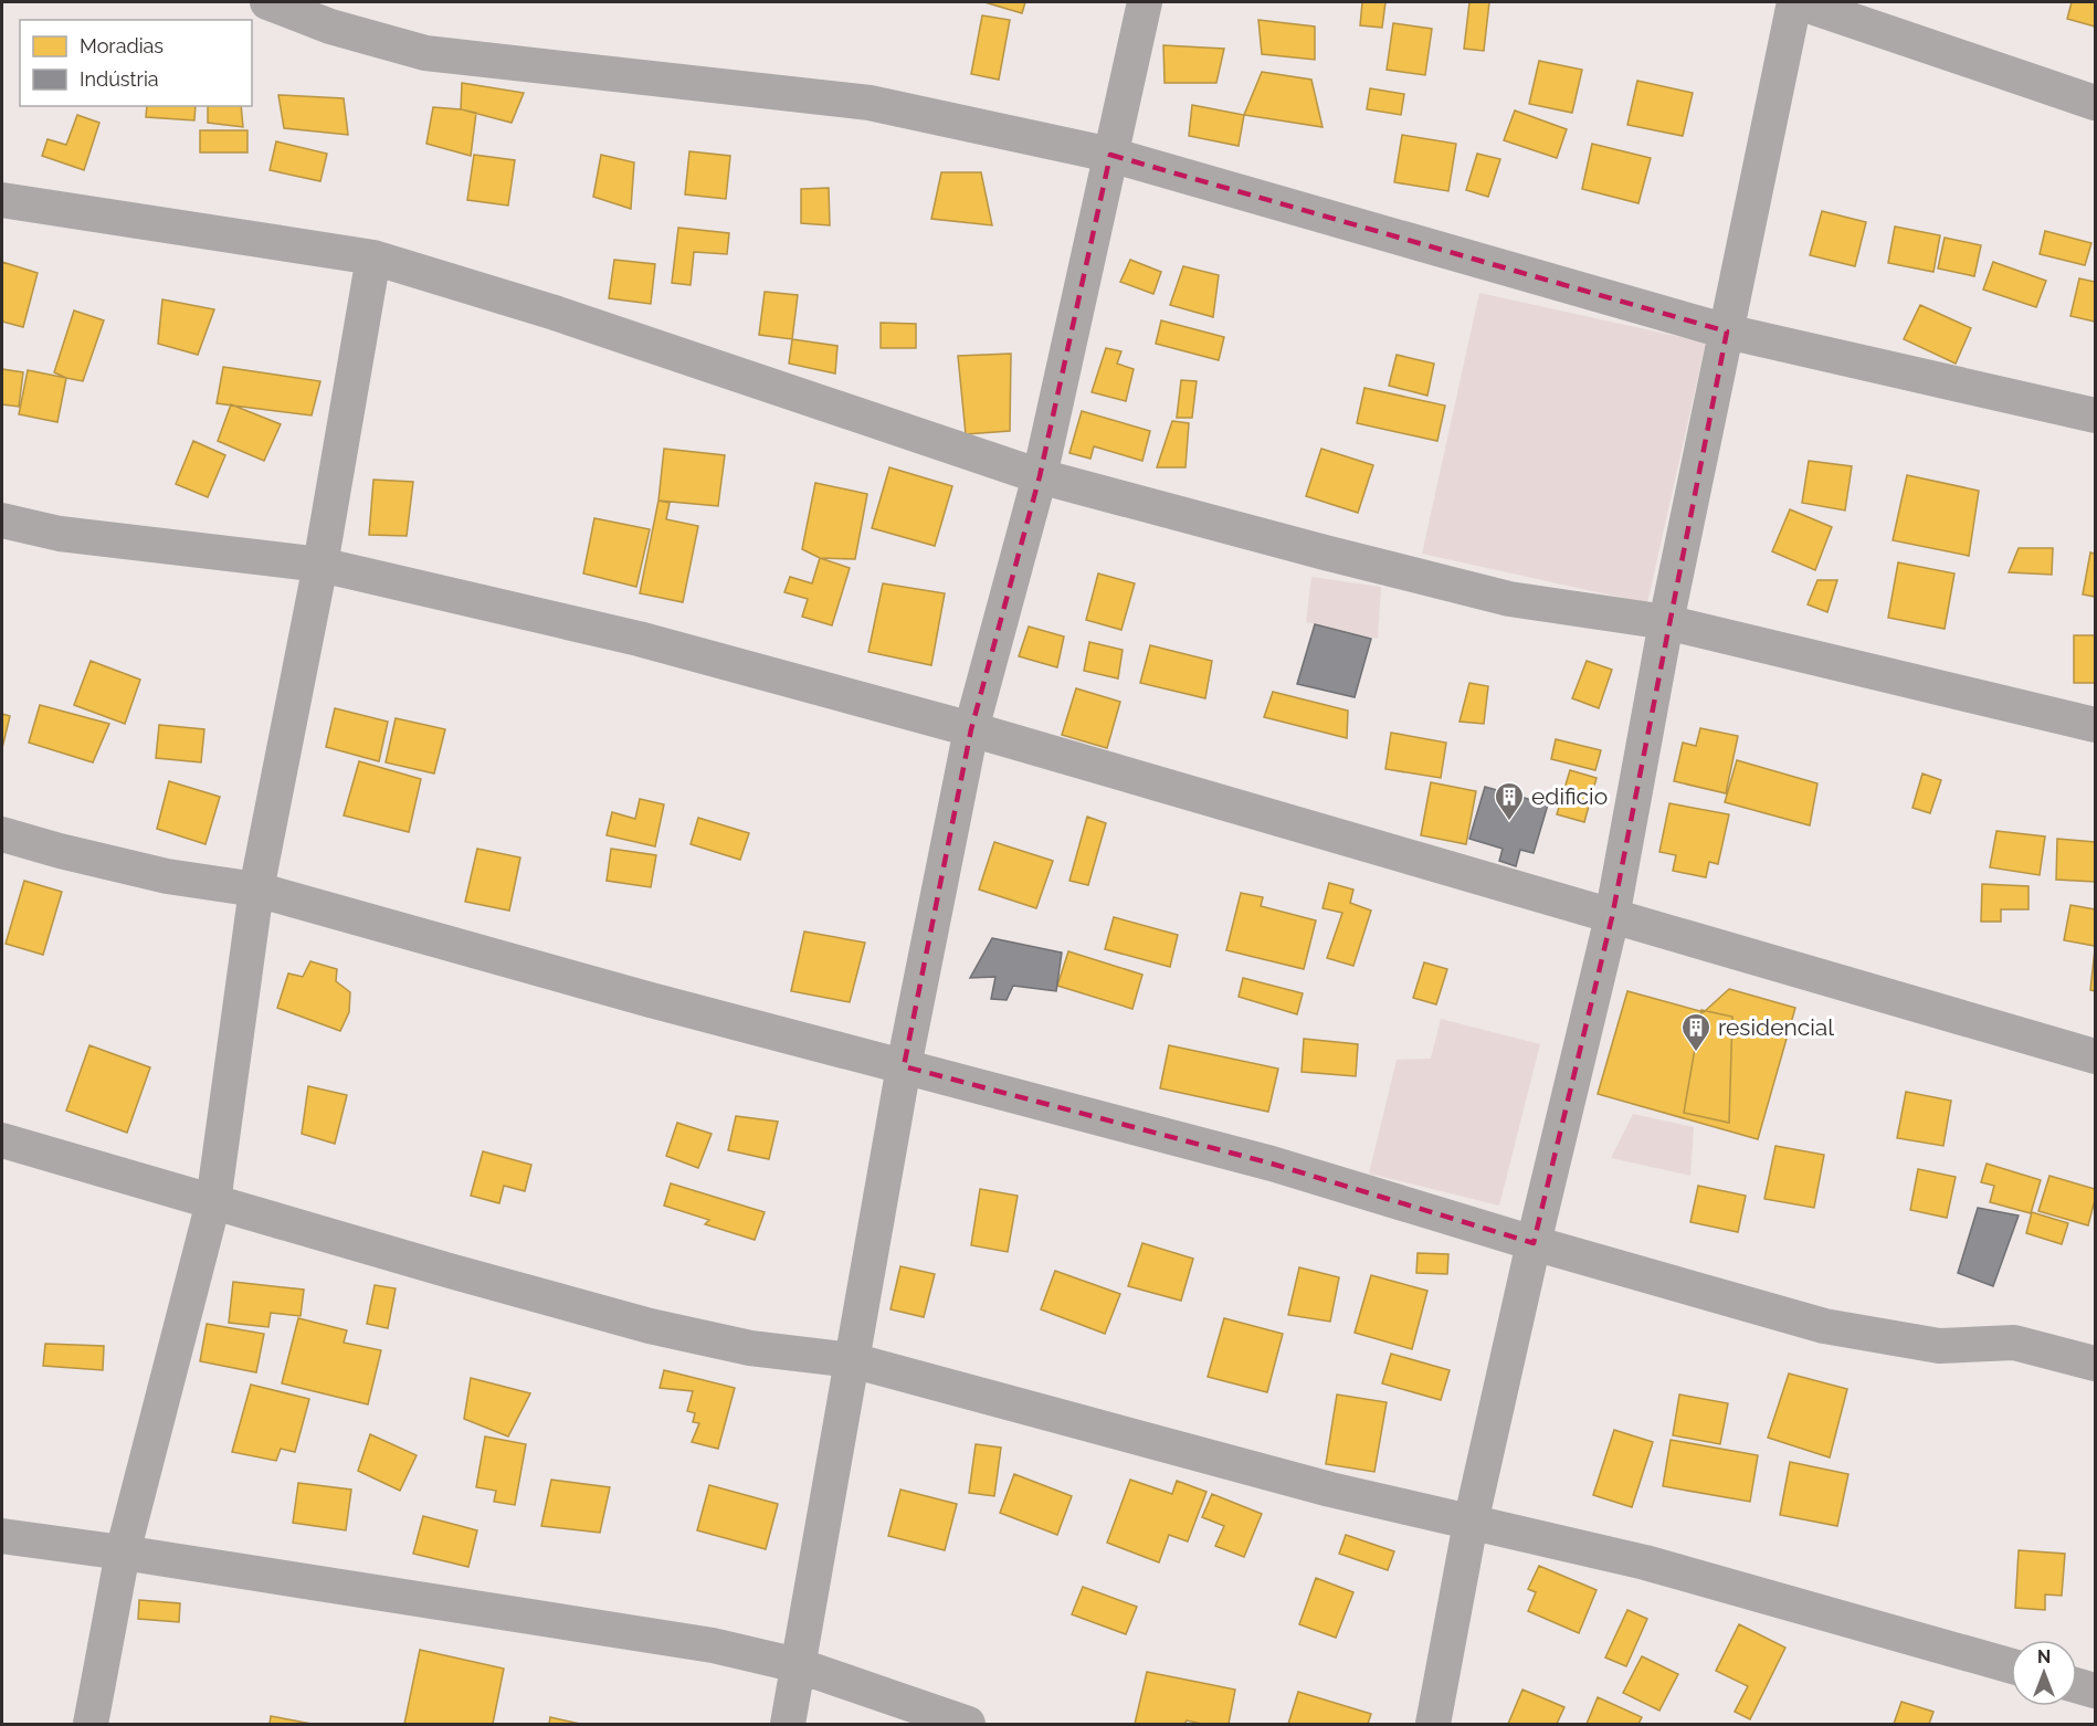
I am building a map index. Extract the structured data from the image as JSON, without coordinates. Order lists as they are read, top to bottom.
{
  "places": {
    "building": ["edificio", "residencial"]
  },
  "legend": ["Moradias", "Indústria"],
  "north": "top"
}
